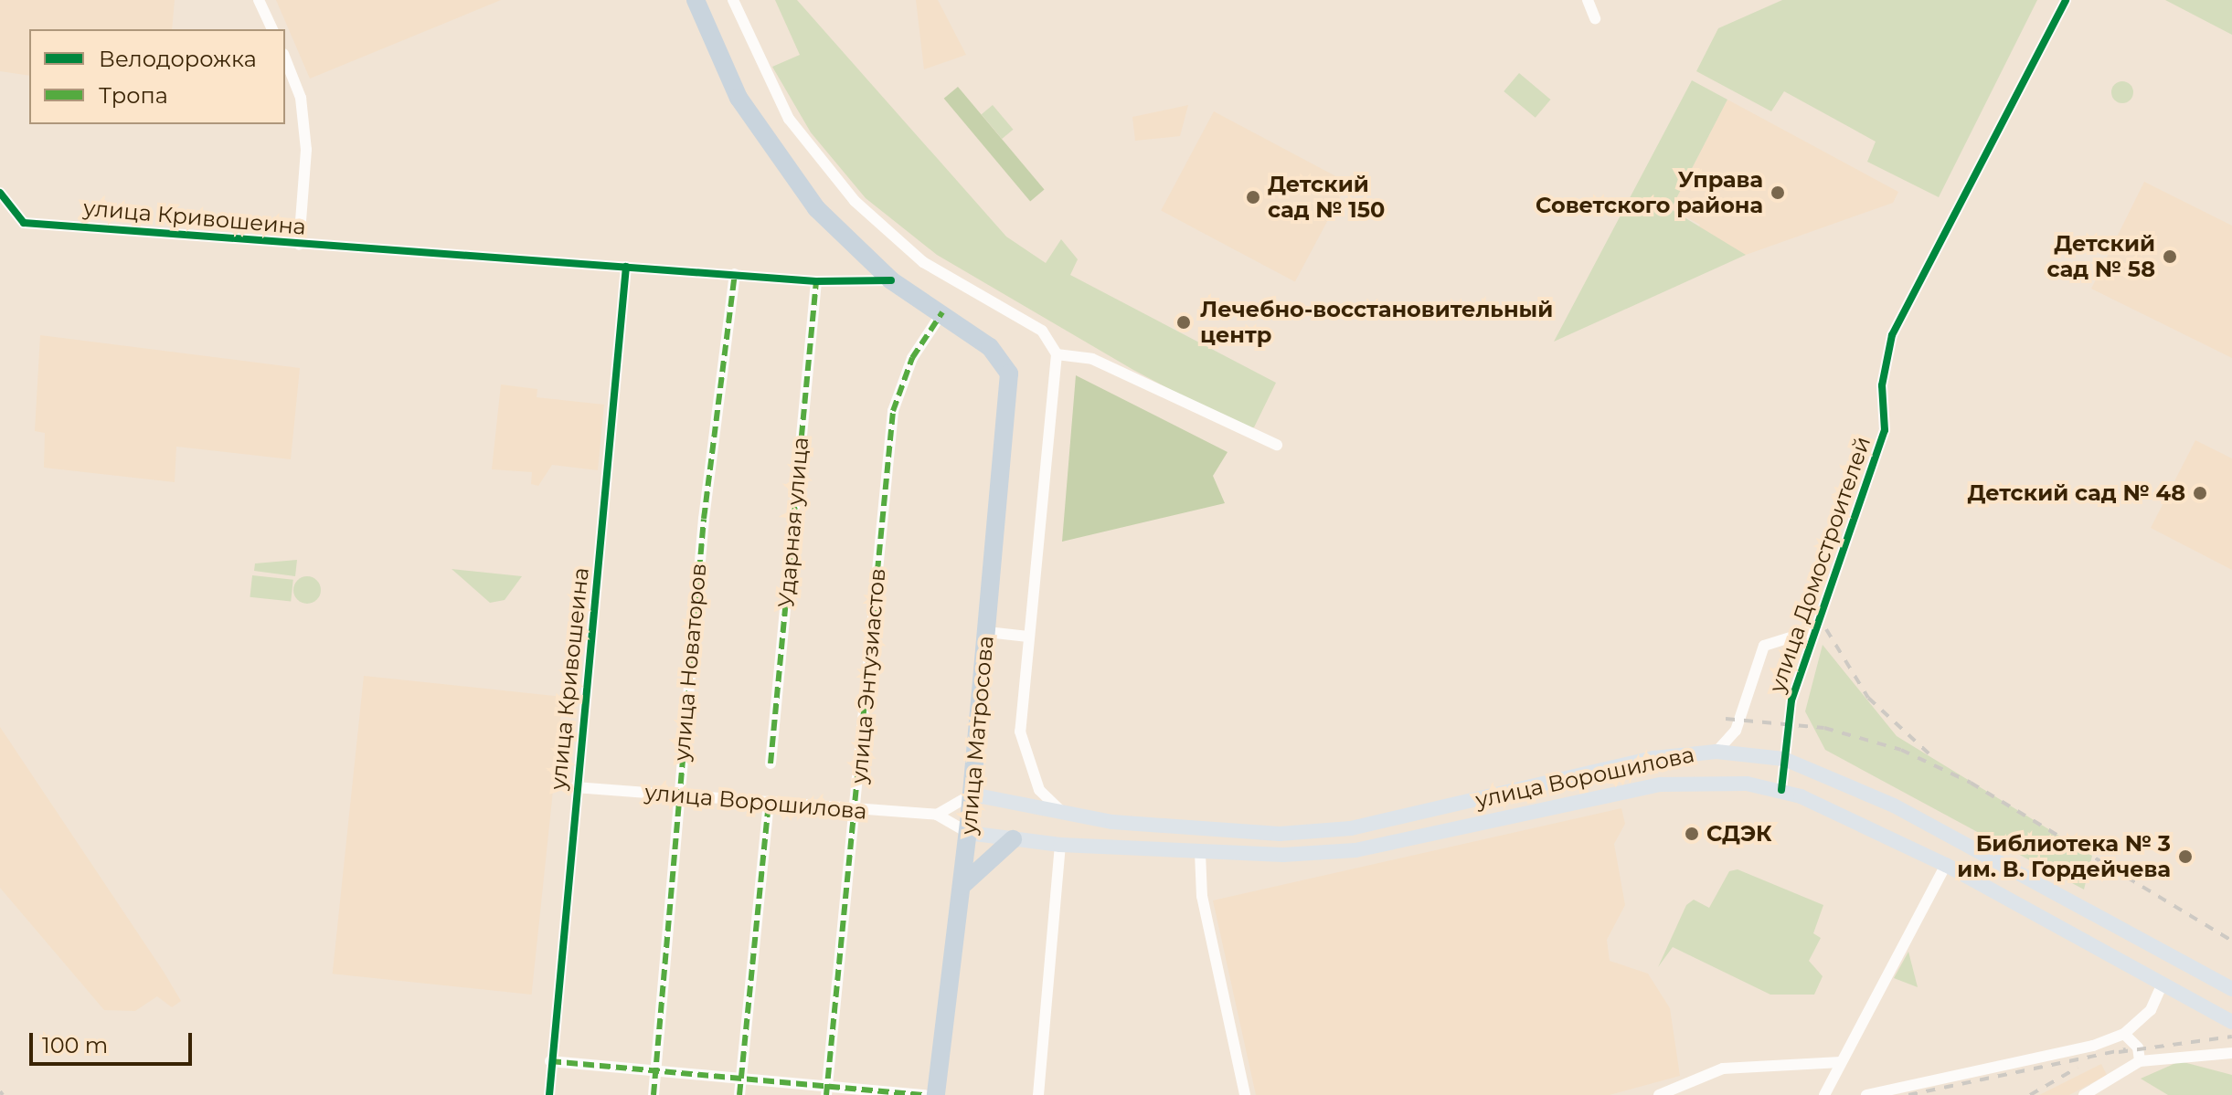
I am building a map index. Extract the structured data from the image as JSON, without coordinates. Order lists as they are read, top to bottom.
{
  "streets": {
    "highway": ["улица Матросова"],
    "main road": ["улица Ворошилова"],
    "street": [
      "улица Кривошеина",
      "Ударная улица",
      "улица Домостроителей",
      "улица Новаторов",
      "улица Энтузиастов"
    ]
  },
  "crossings": [
    ["улица Кривошеина", "Ударная улица"],
    ["улица Кривошеина", "улица Новаторов"],
    ["улица Кривошеина", "улица Ворошилова"],
    ["улица Домостроителей", "улица Ворошилова"],
    ["улица Новаторов", "улица Ворошилова"],
    ["улица Энтузиастов", "улица Матросова"],
    ["улица Энтузиастов", "улица Ворошилова"],
    ["улица Матросова", "улица Ворошилова"]
  ],
  "places": [
    "Управа Советского района",
    "Детский сад № 150",
    "Детский сад № 58",
    "Лечебно-восстановительный центр",
    "Детский сад № 48",
    "СДЭК",
    "Библиотека № 3 им. В. Гордейчева"
  ],
  "legend": ["Велодорожка", "Тропа"],
  "scale_bar": "100 m"
}
